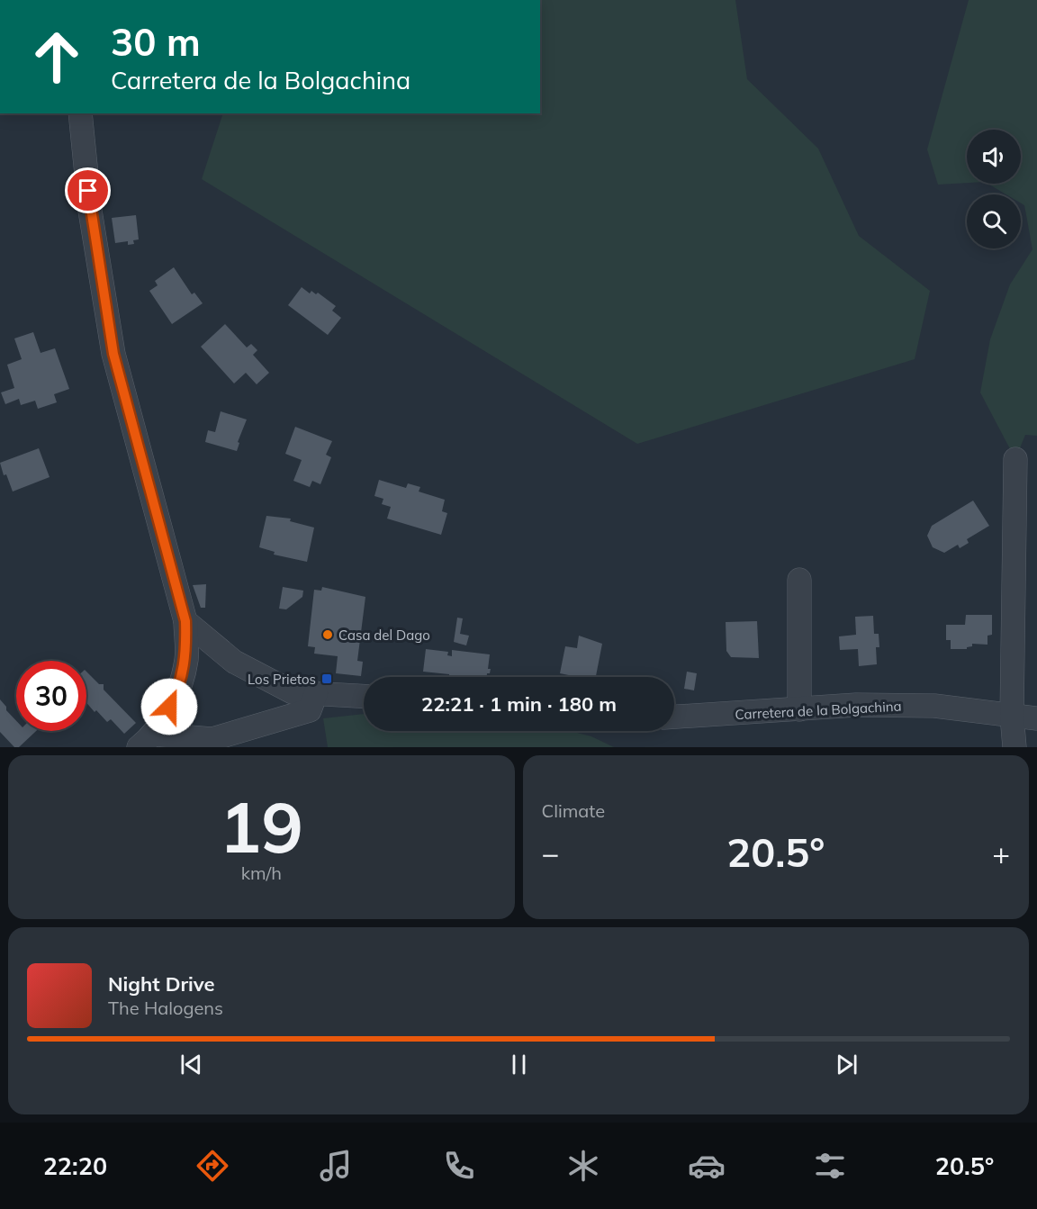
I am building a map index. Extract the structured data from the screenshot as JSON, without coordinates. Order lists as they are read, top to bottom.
{
  "streets": {
    "street": ["Carretera de la Bolgachina"]
  },
  "places": {
    "other": ["Casa del Dago"],
    "transit": ["Los Prietos"]
  },
  "page": {
    "turn": ["30 m", "Carretera de la Bolgachina"],
    "limit": "30",
    "trip": "22:21 · 1 min · 180 m",
    "tile": [
      ["19", "km/h"],
      "Climate"
    ],
    "heat": ["−", "20.5°", "+"],
    "song": ["Night Drive", "The Halogens"],
    "tabs": ["22:20", "20.5°"]
  }
}
